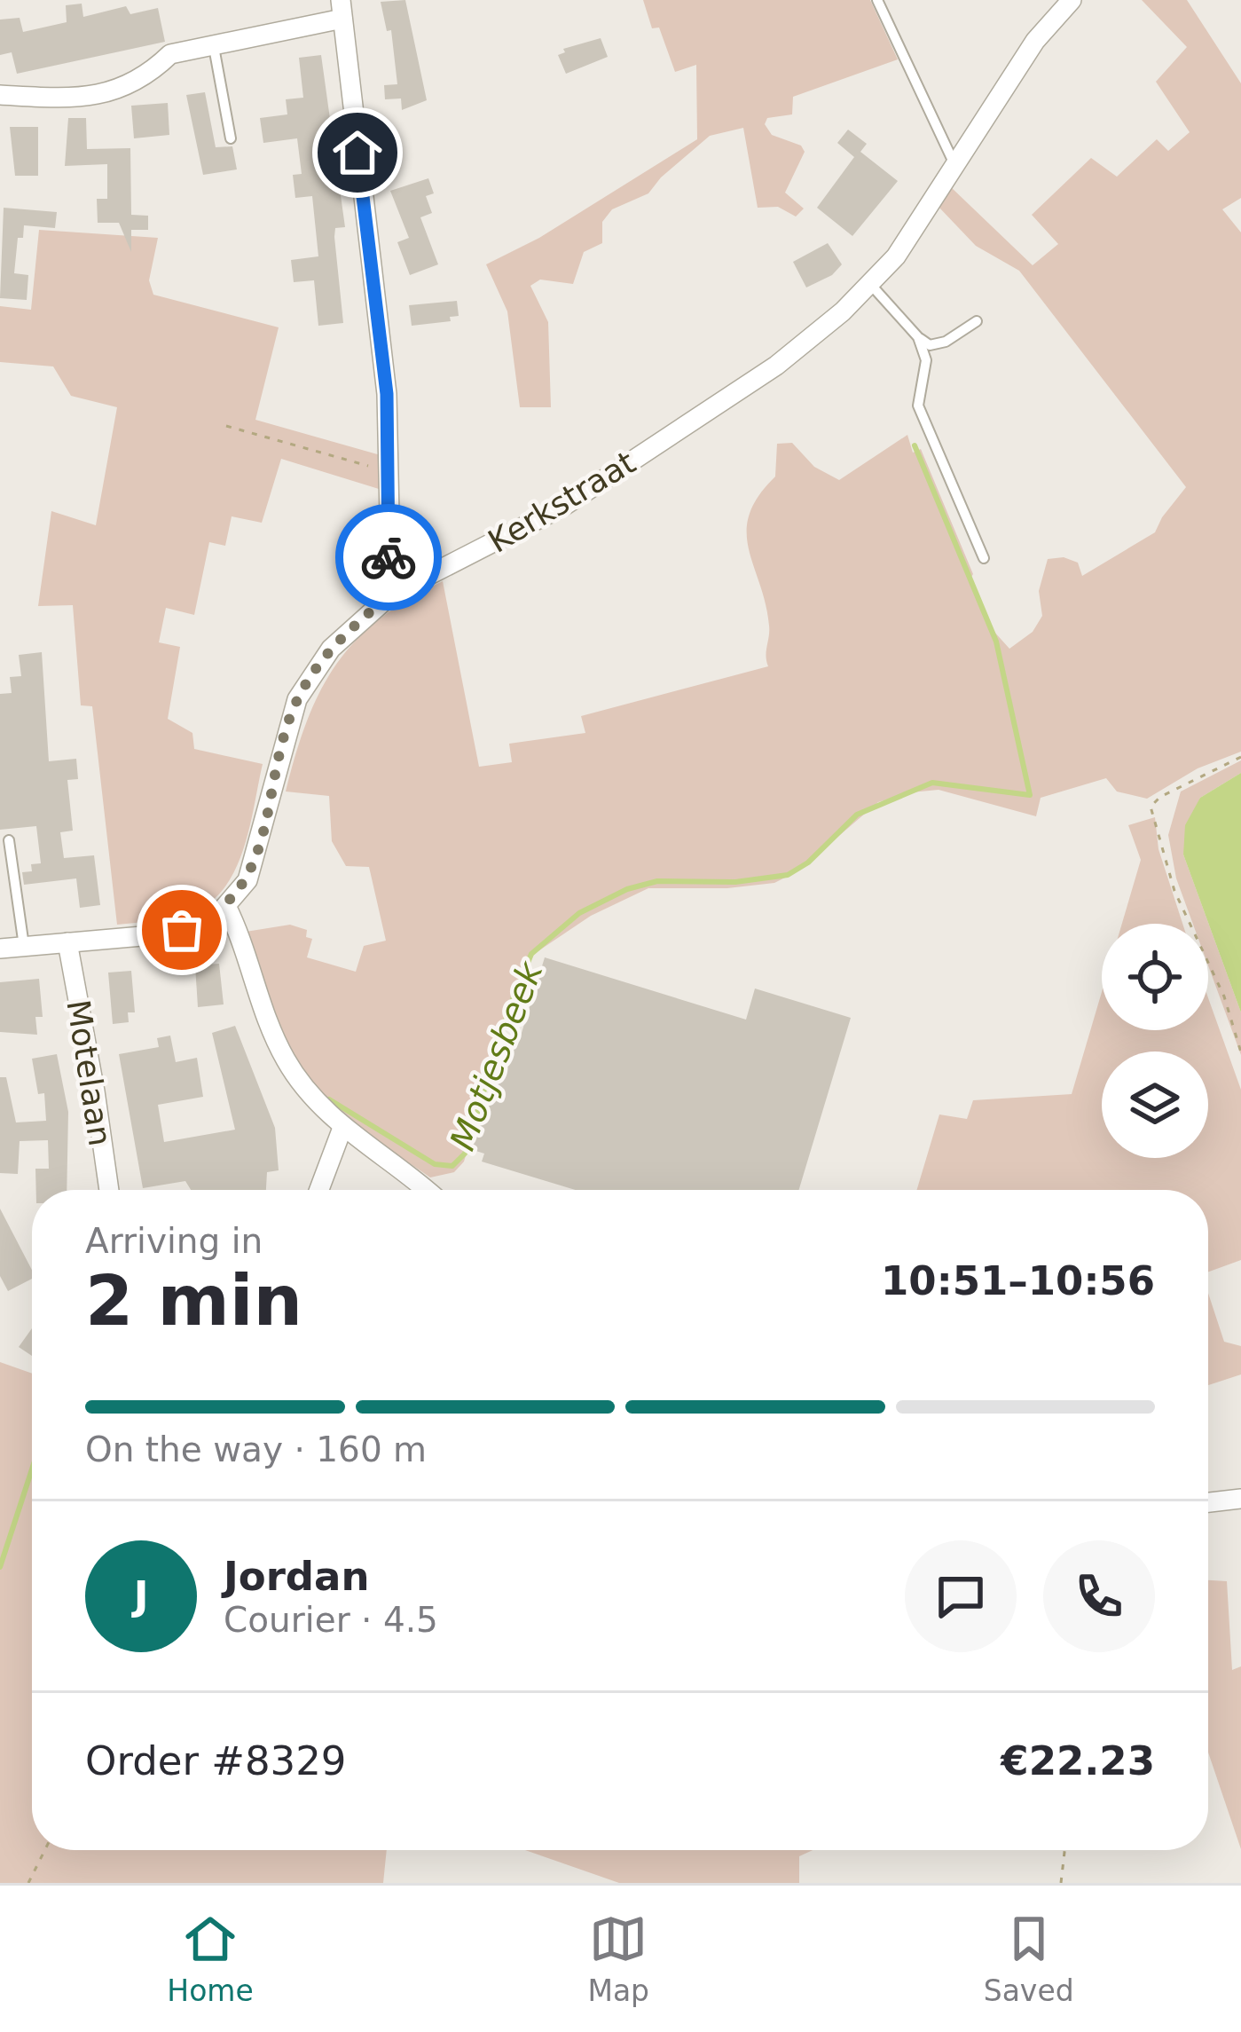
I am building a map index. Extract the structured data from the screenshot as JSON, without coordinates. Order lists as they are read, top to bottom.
{
  "streets": {
    "street": ["Kerkstraat", "Motelaan"]
  },
  "water": ["Motjesbeek"],
  "page": {
    "heading": ["2 min", "Arriving in", "10:51–10:56"],
    "panel": [
      "Jordan",
      "Courier · 4.5",
      "Order #8329",
      "€22.23"
    ],
    "bar": "On the way · 160 m",
    "round": "J",
    "tabs": ["Home", "Map", "Saved"]
  }
}
